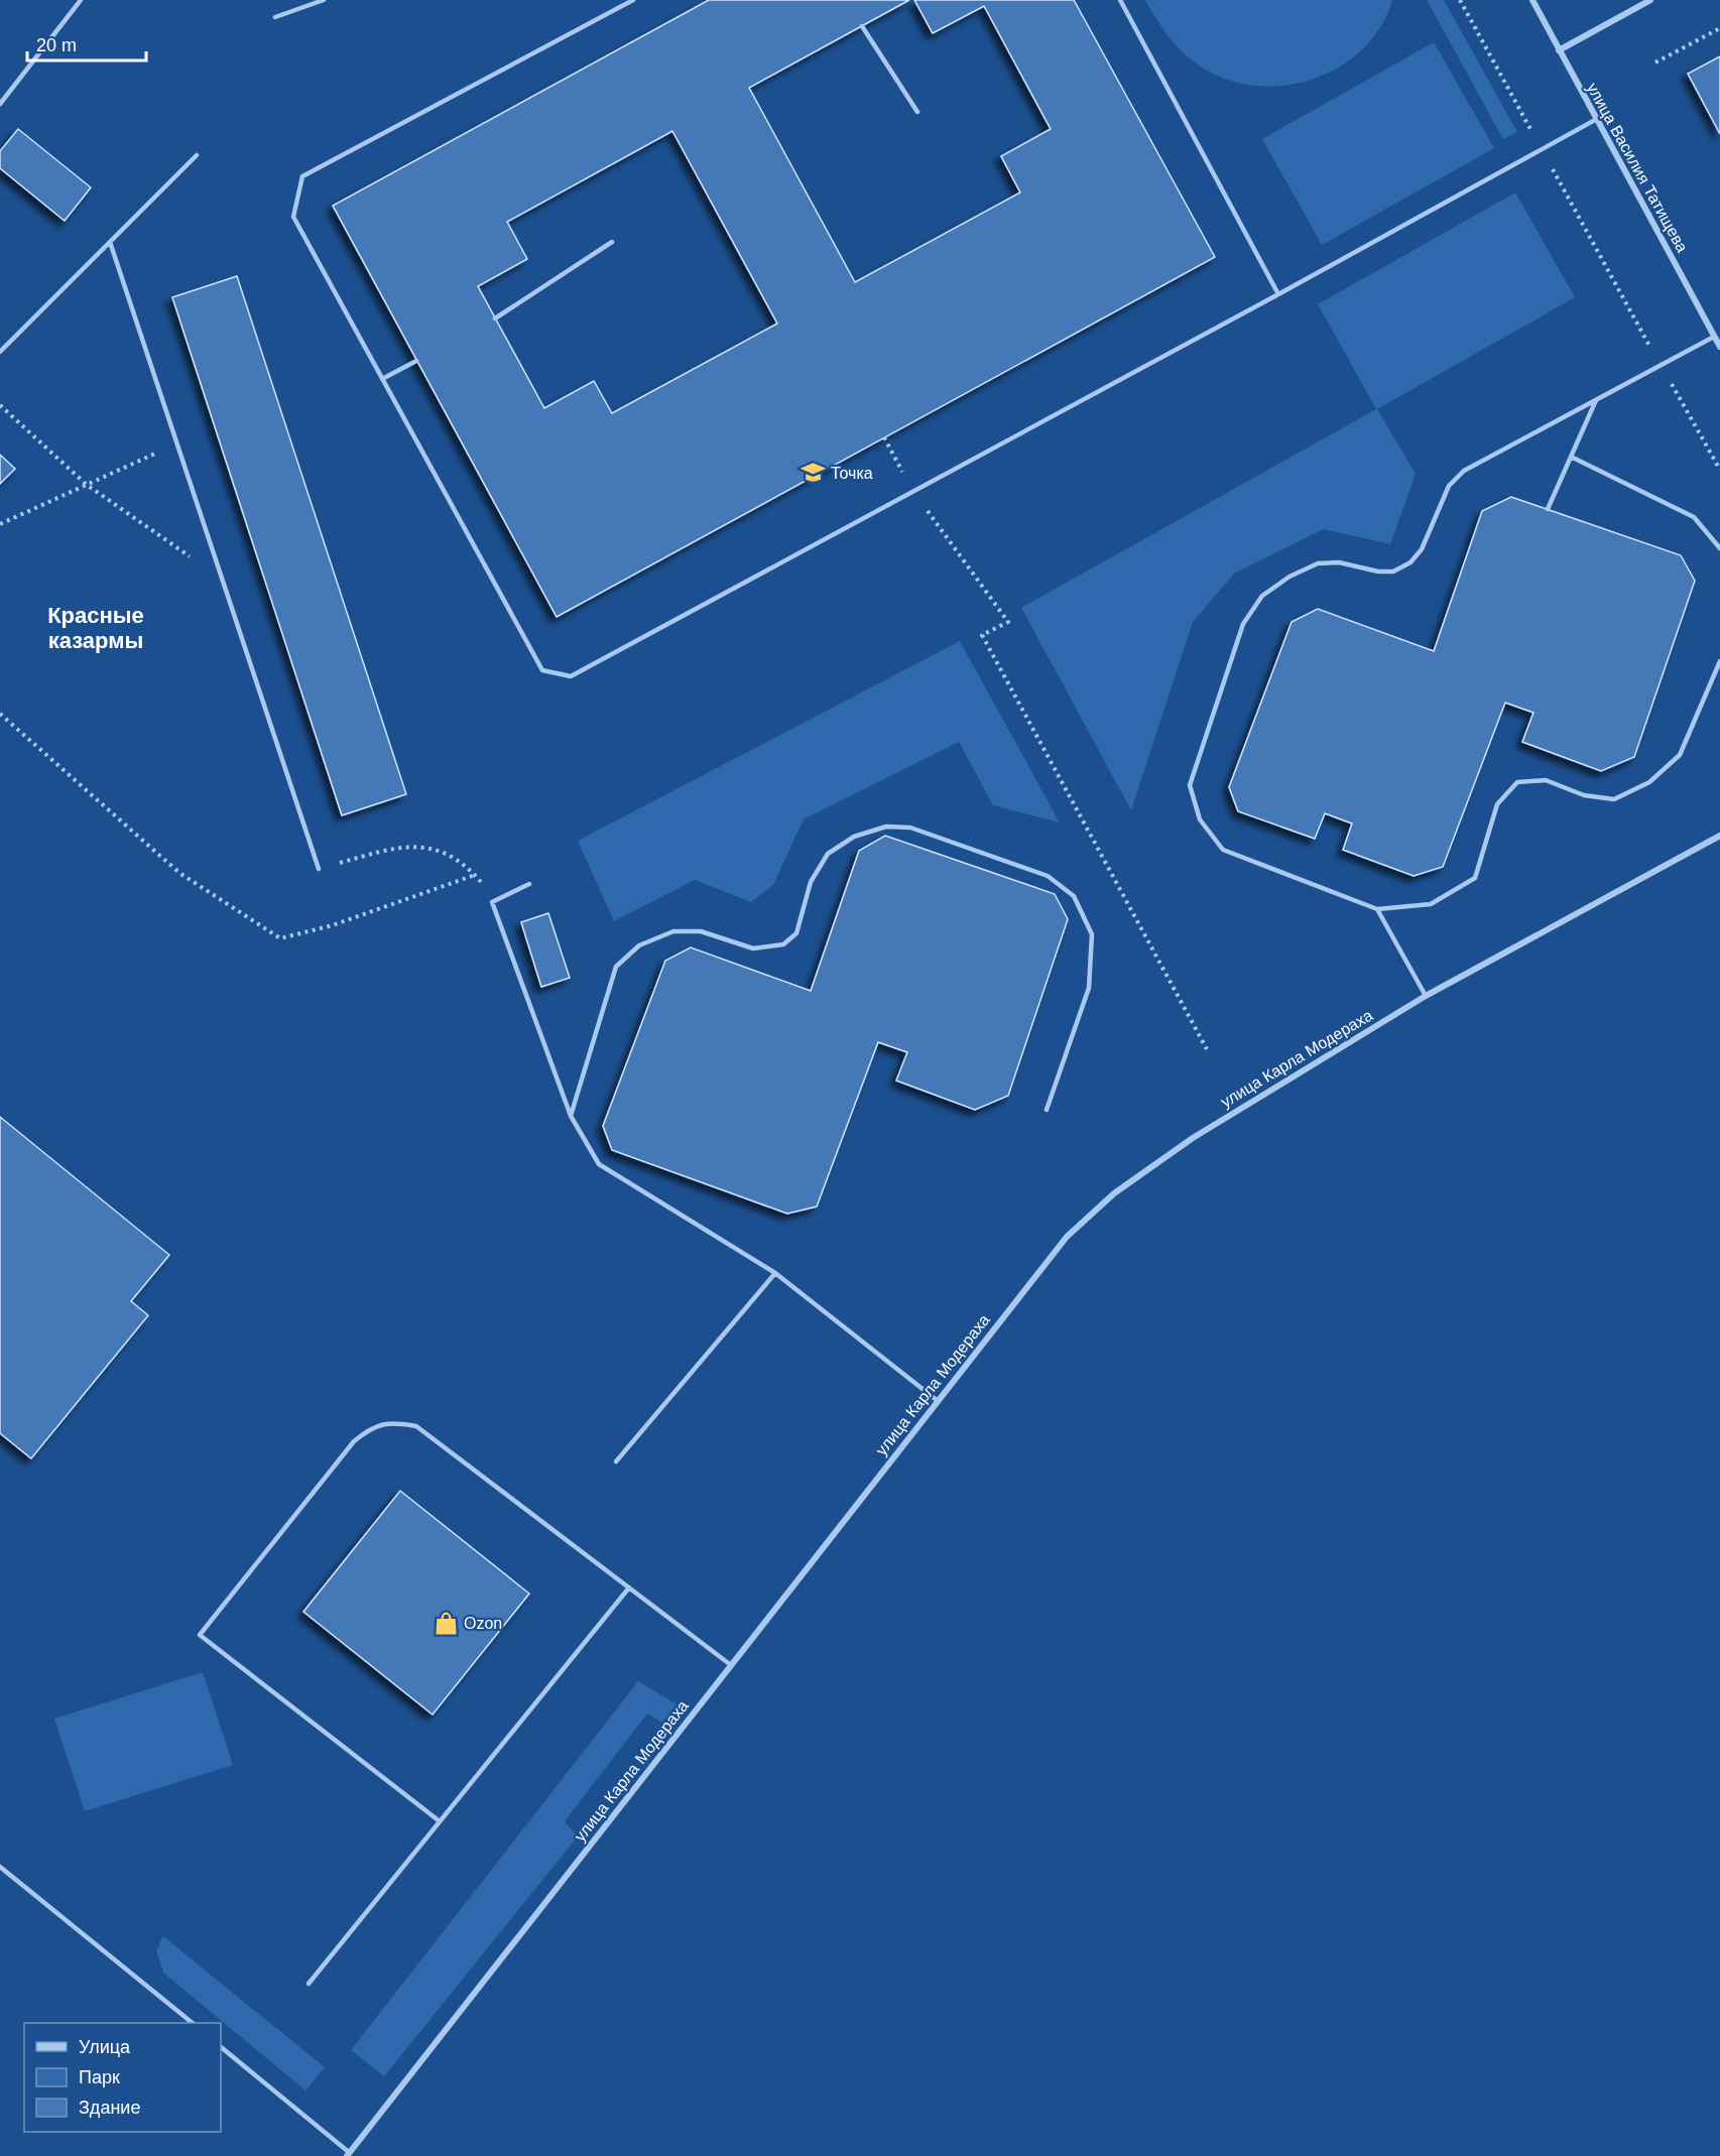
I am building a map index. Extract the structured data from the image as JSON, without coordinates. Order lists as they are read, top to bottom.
{
  "streets": {
    "street": ["улица Василия Татищева", "улица Карла Модераха"]
  },
  "districts": ["Красные казармы"],
  "places": {
    "school or university": ["Точка"],
    "shop": ["Ozon"]
  },
  "legend": ["Улица", "Парк", "Здание"],
  "scale_bar": "20 m"
}
